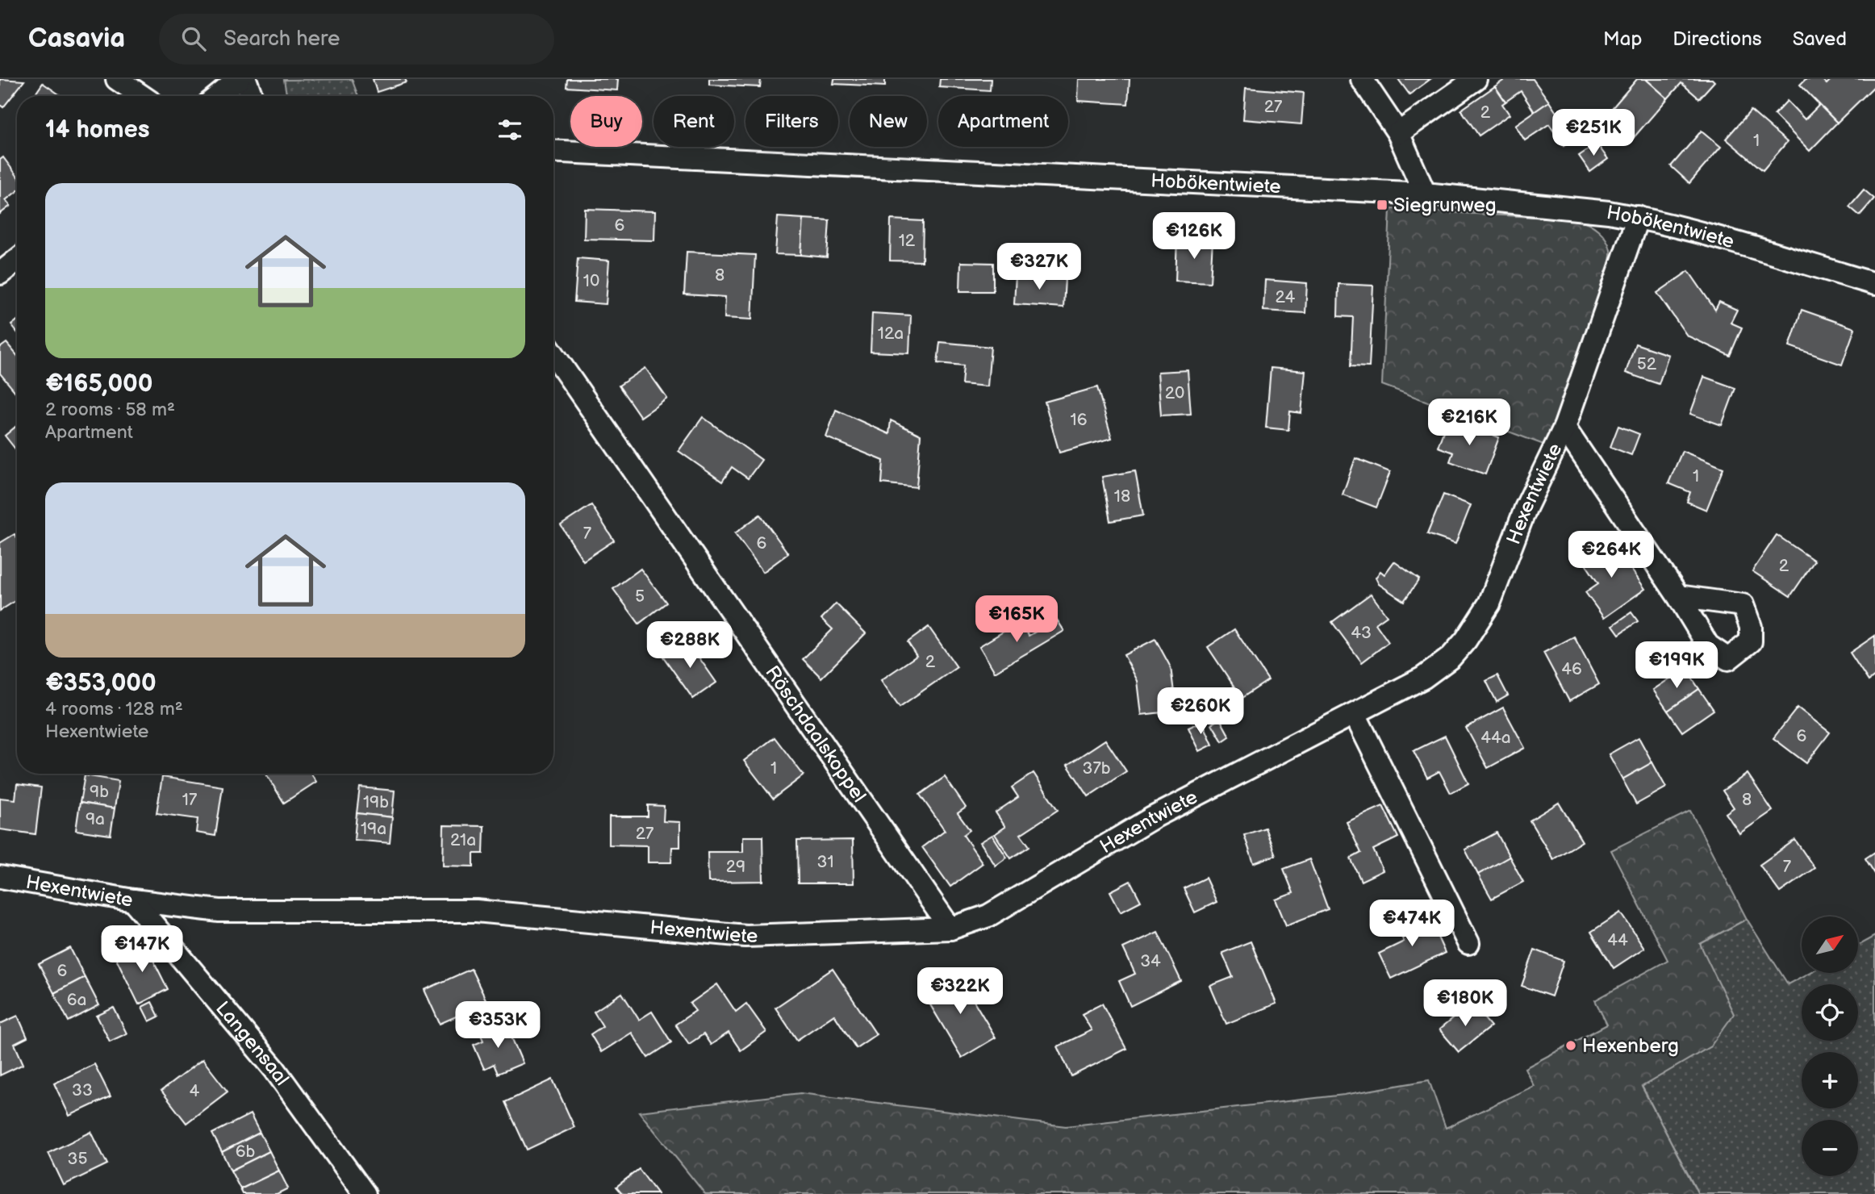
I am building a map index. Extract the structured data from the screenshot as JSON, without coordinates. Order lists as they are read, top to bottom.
{
  "streets": {
    "street": [
      "Hobökentwiete",
      "Hexentwiete",
      "Röschdaalskoppel",
      "Langensaal"
    ]
  },
  "crossings": [
    ["Hobökentwiete", "Hexentwiete"],
    ["Hexentwiete", "Röschdaalskoppel"],
    ["Hexentwiete", "Langensaal"]
  ],
  "places": {
    "transit": ["Siegrunweg"],
    "other": ["Hexenberg"]
  },
  "house_numbers": [
    "27",
    "2",
    "1",
    "6",
    "12",
    "8",
    "10",
    "24",
    "12a",
    "52",
    "20",
    "16",
    "1",
    "18",
    "7",
    "6",
    "2",
    "5",
    "43",
    "2",
    "46",
    "6",
    "44a",
    "1",
    "37b",
    "9b",
    "17",
    "8",
    "19b",
    "9a",
    "19a",
    "27",
    "21a",
    "31",
    "29",
    "7",
    "44",
    "34",
    "6",
    "6a",
    "33",
    "4",
    "6b",
    "35"
  ],
  "north": "top right",
  "page": {
    "header": "Casavia",
    "search": "Search here",
    "nav": ["Map", "Directions", "Saved"],
    "chip": [
      "Buy",
      "Rent",
      "Filters",
      "New",
      "Apartment"
    ],
    "heading": "14 homes",
    "price": [
      "€251K",
      "€126K",
      "€327K",
      "€216K",
      "€264K",
      "€165K",
      "€288K",
      "€199K",
      "€260K",
      "€474K",
      "€147K",
      "€322K",
      "€180K",
      "€353K"
    ],
    "list": [
      {
        "name": "€165,000",
        "note": "2 rooms · 58 m² · Apartment"
      },
      {
        "name": "€353,000",
        "note": "4 rooms · 128 m² · Hexentwiete"
      }
    ],
    "map_buttons": ["+", "−"]
  }
}
